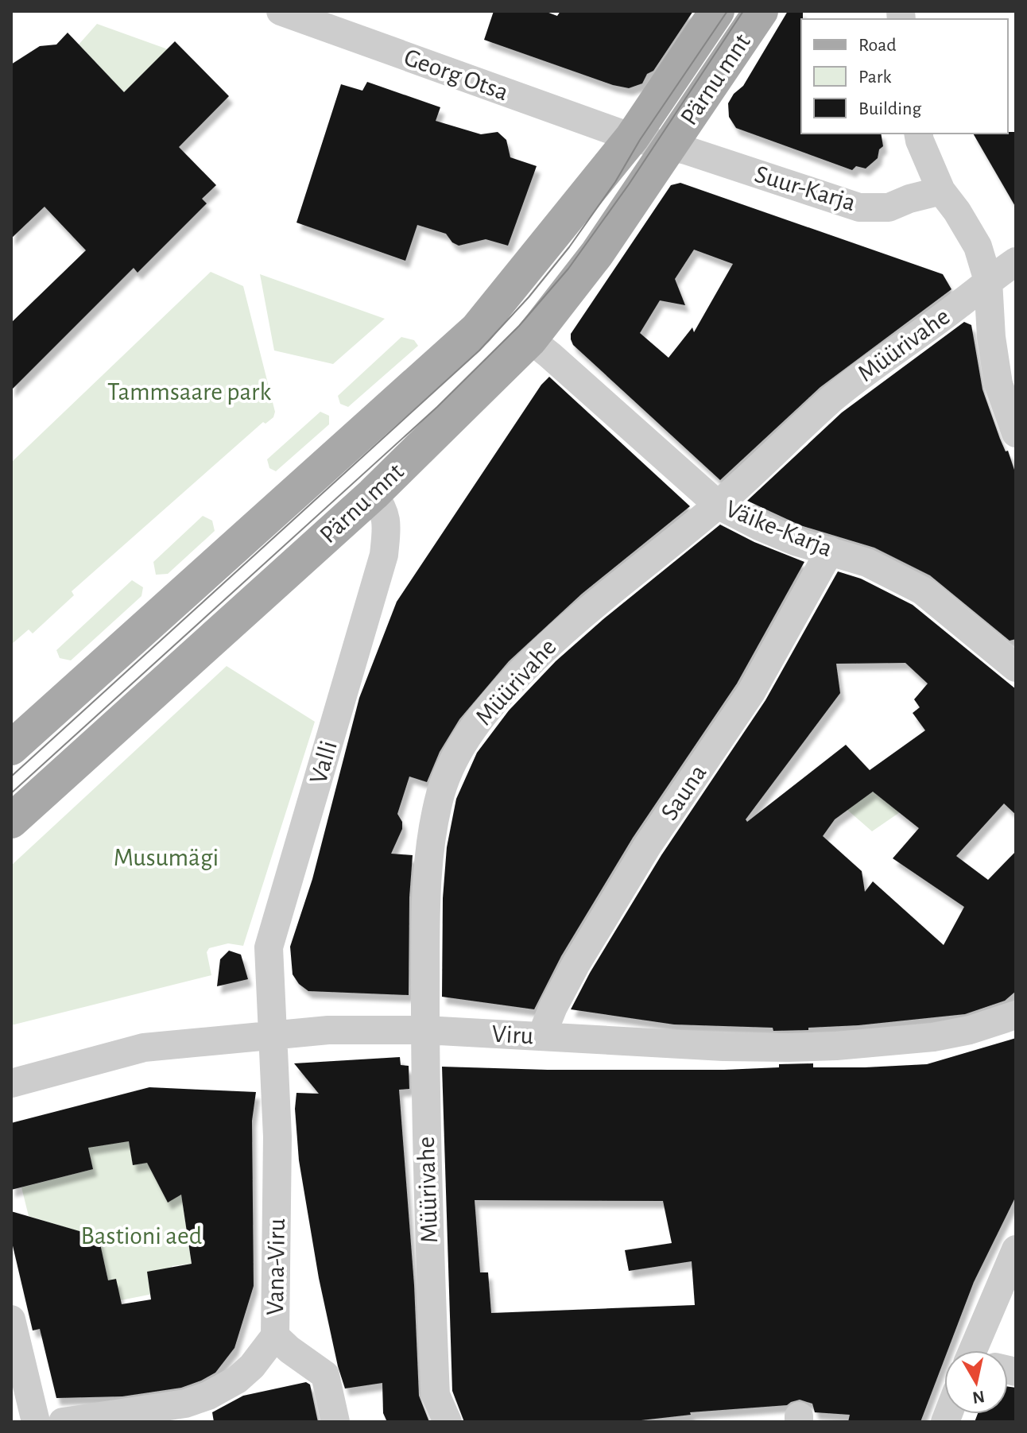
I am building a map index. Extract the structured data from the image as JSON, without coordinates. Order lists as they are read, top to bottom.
{
  "streets": {
    "main road": ["Pärnu mnt"],
    "street": [
      "Georg Otsa",
      "Suur-Karja",
      "Müürivahe",
      "Väike-Karja",
      "Valli",
      "Sauna",
      "Viru",
      "Vana-Viru"
    ]
  },
  "crossings": [
    ["Georg Otsa", "Pärnu mnt"],
    ["Pärnu mnt", "Suur-Karja"],
    ["Pärnu mnt", "Väike-Karja"],
    ["Pärnu mnt", "Valli"],
    ["Müürivahe", "Väike-Karja"],
    ["Müürivahe", "Viru"],
    ["Väike-Karja", "Sauna"],
    ["Valli", "Viru"],
    ["Valli", "Vana-Viru"],
    ["Sauna", "Viru"],
    ["Viru", "Vana-Viru"]
  ],
  "parks": ["Tammsaare park", "Musumägi", "Bastioni aed"],
  "legend": ["Road", "Park", "Building"],
  "north": "bottom"
}
